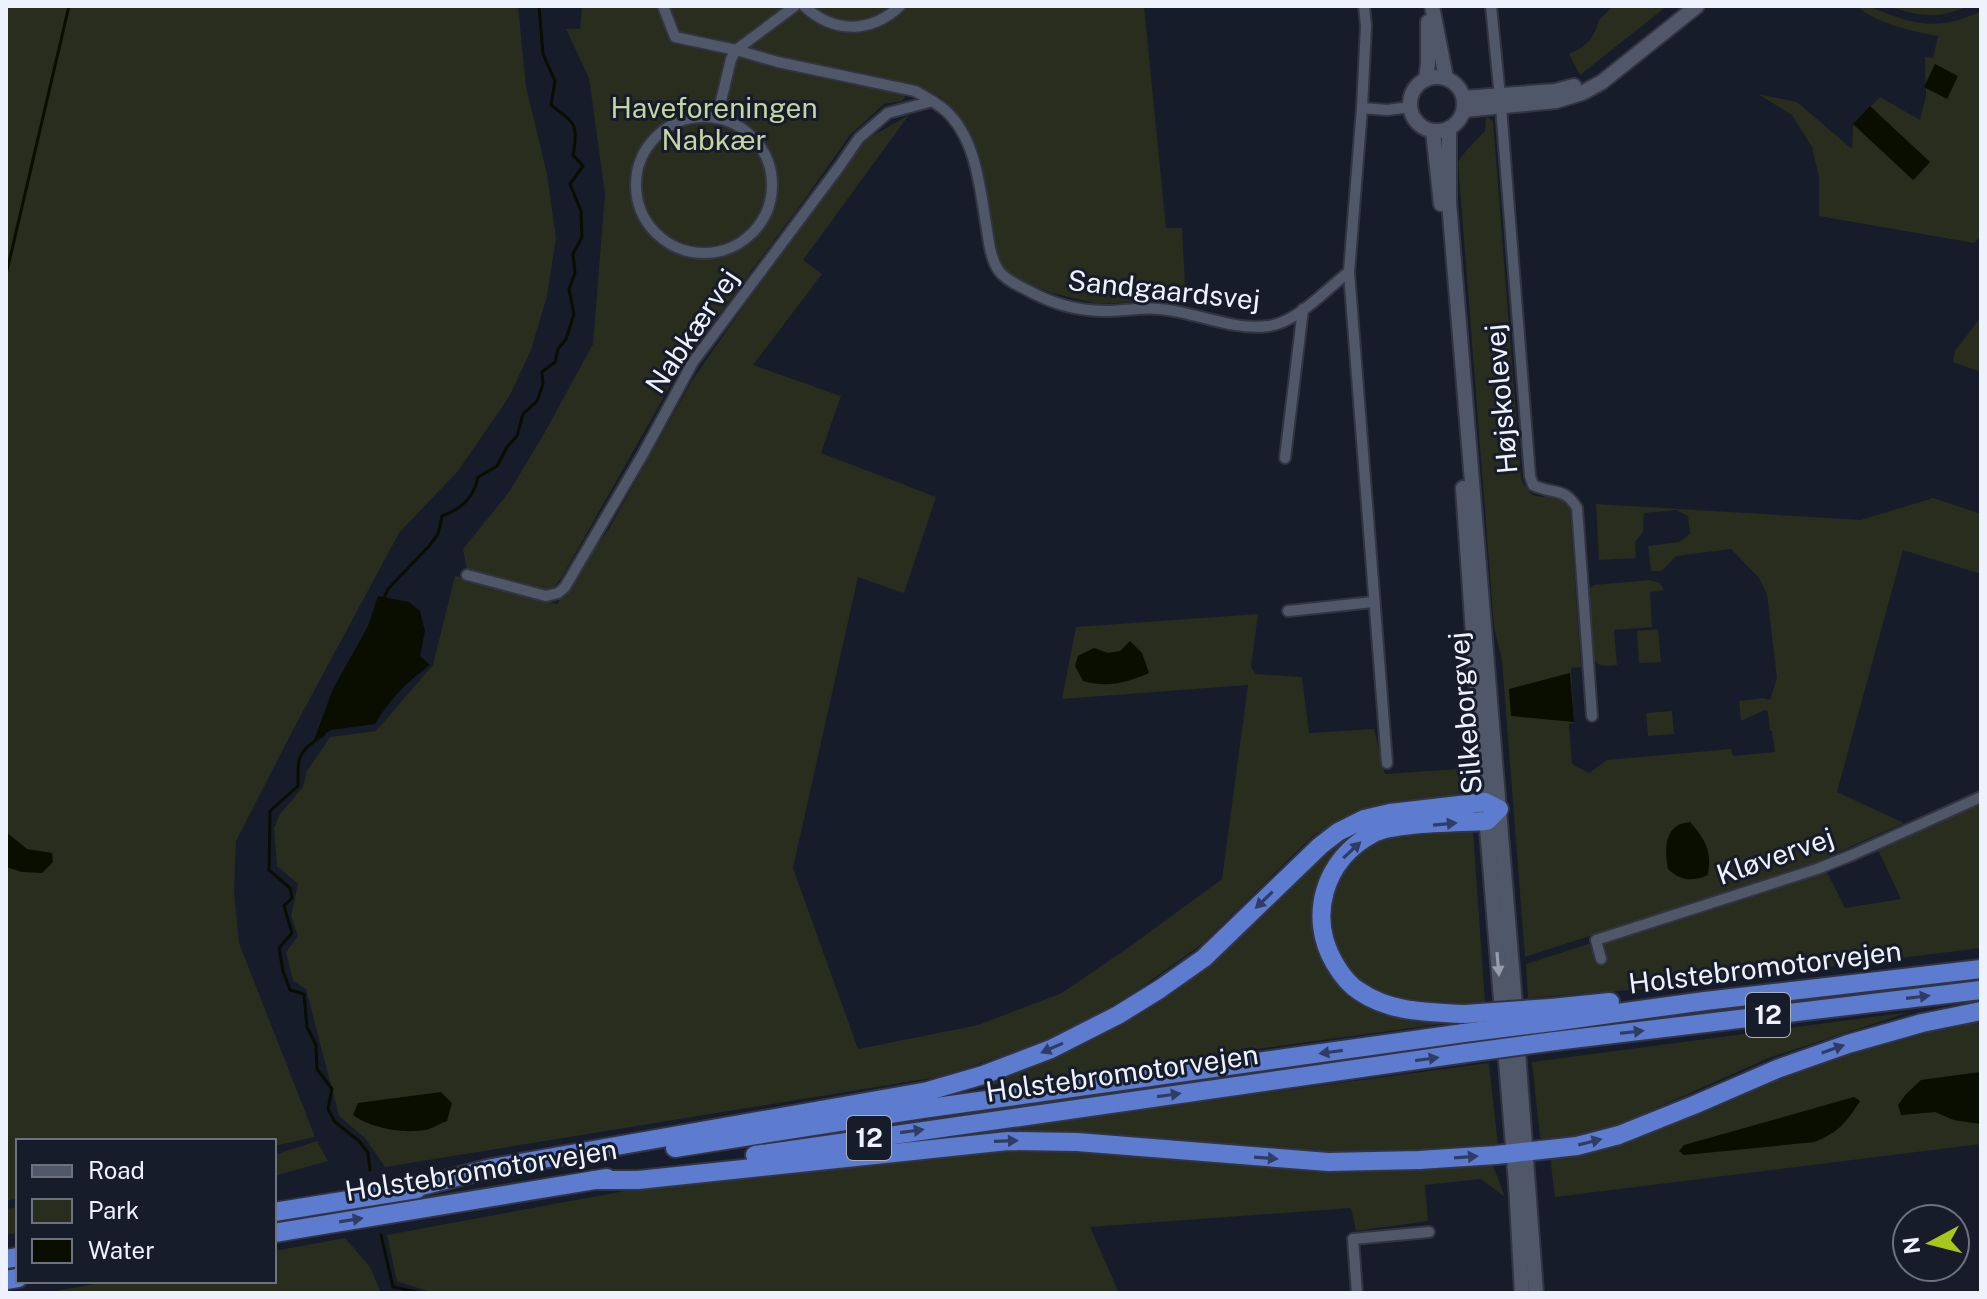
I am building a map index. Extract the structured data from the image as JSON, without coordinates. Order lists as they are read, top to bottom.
{
  "streets": {
    "highway": ["Holstebromotorvejen", "12"],
    "main road": ["Silkeborgvej"],
    "street": [
      "Sandgaardsvej",
      "Nabkærvej",
      "Højskolevej",
      "Kløvervej"
    ]
  },
  "crossings": [
    ["Sandgaardsvej", "Nabkærvej"]
  ],
  "parks": ["Haveforeningen Nabkær"],
  "legend": ["Road", "Park", "Water"],
  "north": "left"
}
